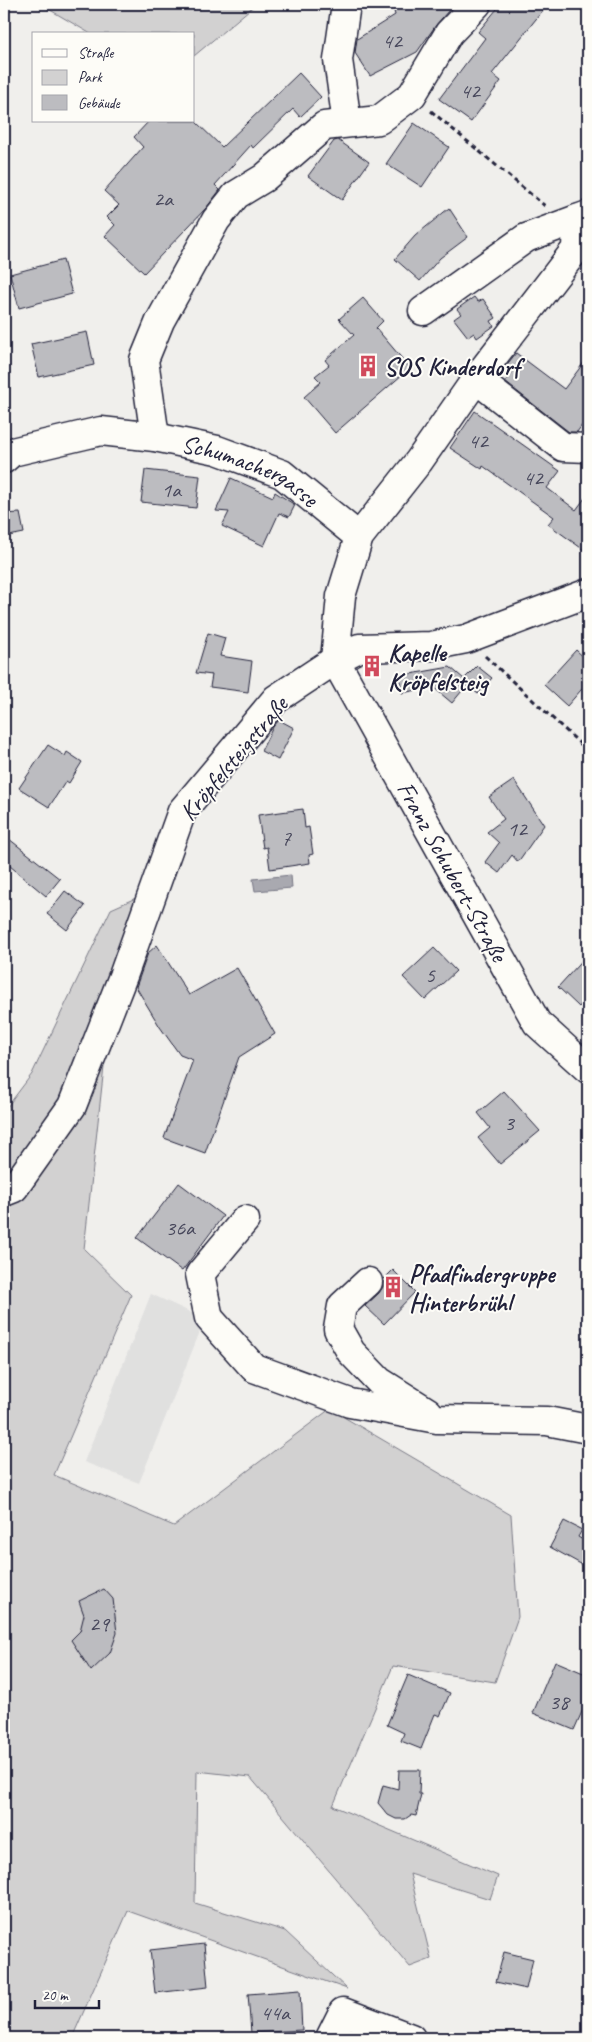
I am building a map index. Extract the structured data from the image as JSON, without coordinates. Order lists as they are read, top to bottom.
{
  "streets": {
    "street": ["Schumachergasse", "Kröpfelsteigstraße", "Franz Schubert-Straße"]
  },
  "crossings": [
    ["Kröpfelsteigstraße", "Franz Schubert-Straße"]
  ],
  "places": {
    "building": ["SOS Kinderdorf", "Kapelle Kröpfelsteig", "Pfadfindergruppe Hinterbrühl"]
  },
  "house_numbers": [
    "42",
    "42",
    "2a",
    "42",
    "42",
    "1a",
    "12",
    "7",
    "5",
    "3",
    "36a",
    "29",
    "38",
    "44a"
  ],
  "legend": ["Straße", "Park", "Gebäude"],
  "scale_bar": "20 m"
}
